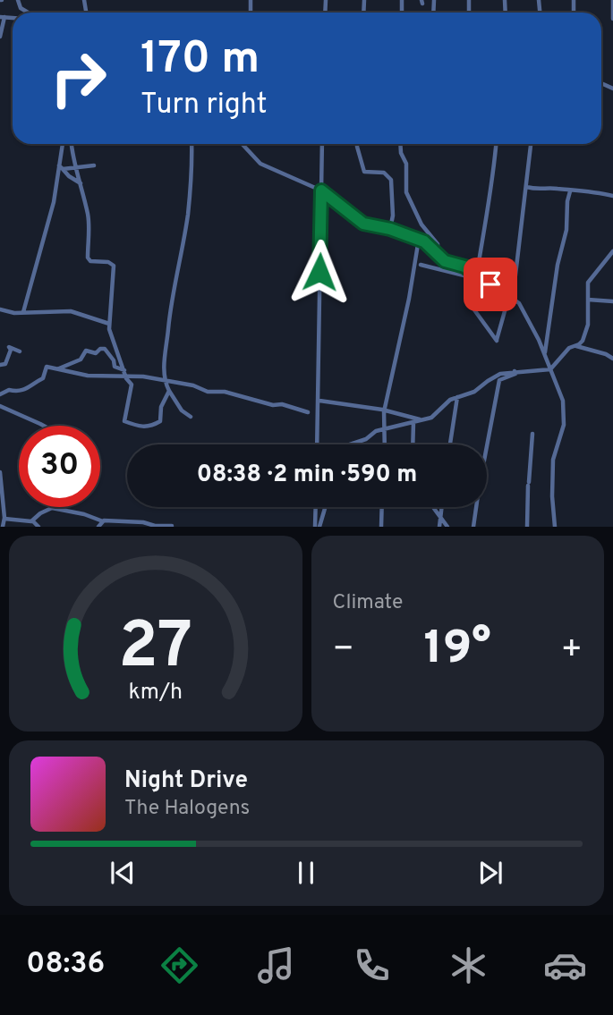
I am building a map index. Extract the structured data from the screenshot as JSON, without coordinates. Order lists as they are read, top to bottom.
{
  "page": {
    "turn": ["170 m", "Turn right"],
    "limit": "30",
    "trip": "08:38 · 2 min · 590 m",
    "tile": "Climate",
    "heat": ["−", "19°", "+"],
    "song": ["Night Drive", "The Halogens"],
    "tabs": "08:36",
    "gauge": ["27", "km/h"]
  }
}
